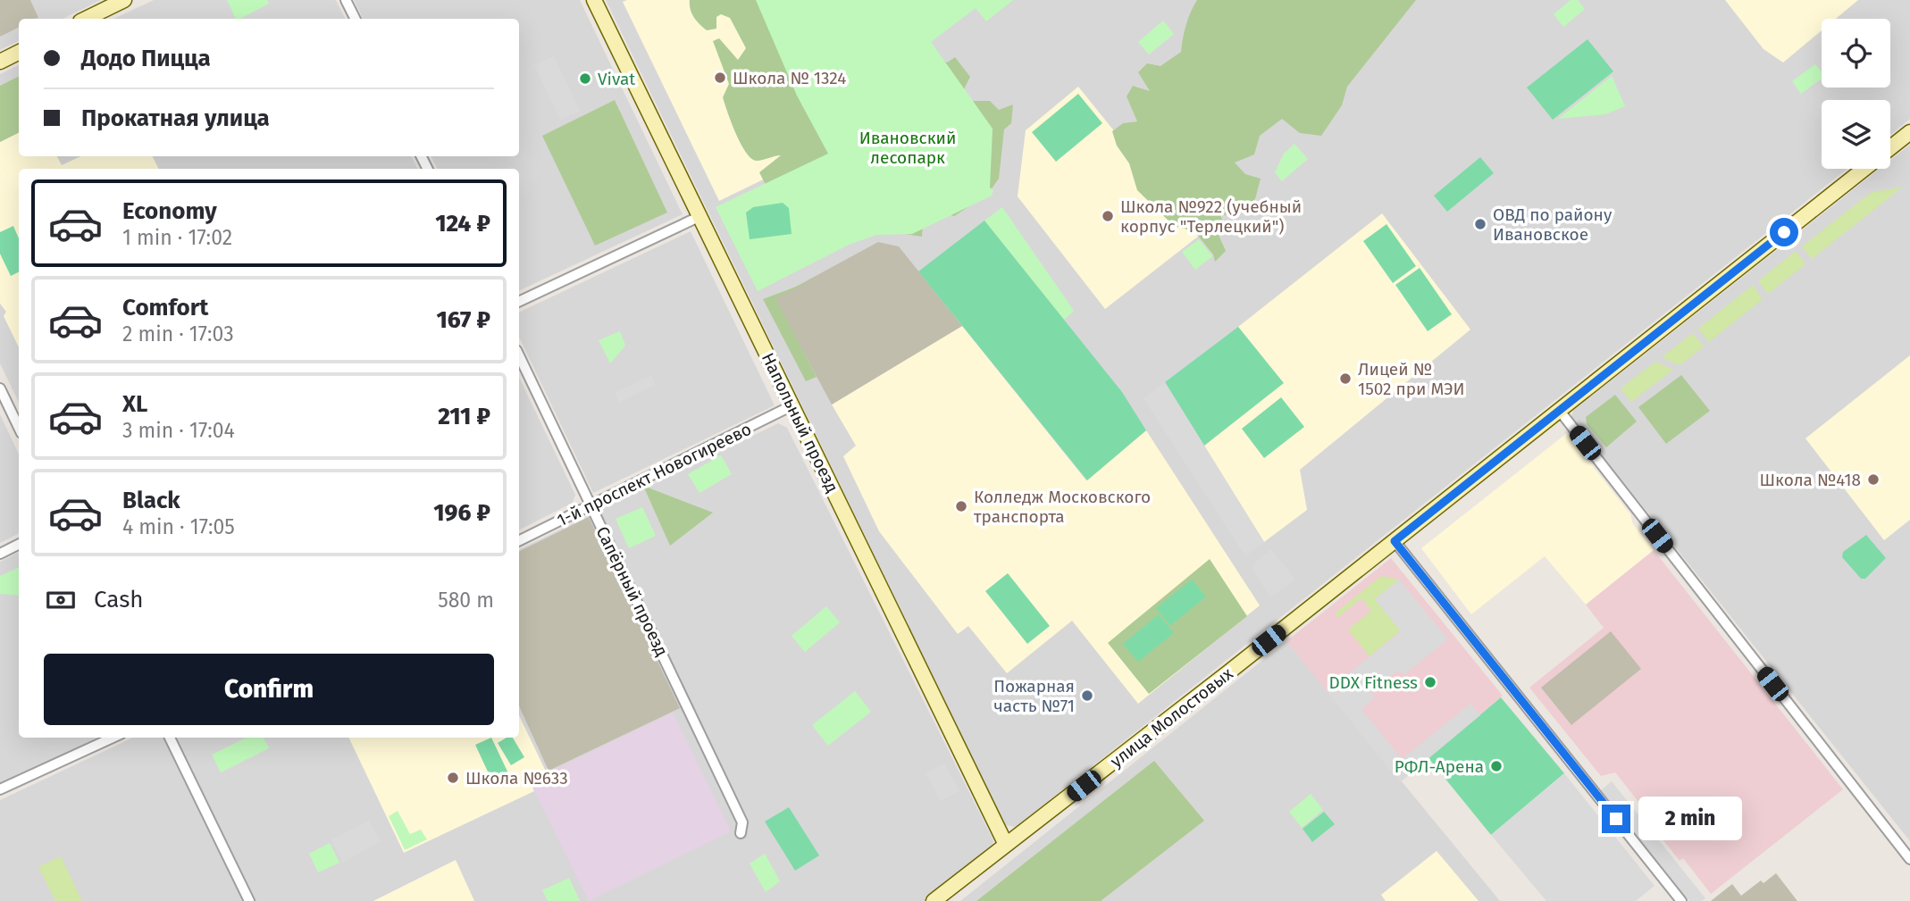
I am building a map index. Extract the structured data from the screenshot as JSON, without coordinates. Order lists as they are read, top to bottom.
{
  "streets": {
    "street": [
      "Напольный проезд",
      "1-й проспект Новогиреево",
      "Сапёрный проезд",
      "улица Молостовых"
    ]
  },
  "crossings": [
    ["Напольный проезд", "1-й проспект Новогиреево"],
    ["Напольный проезд", "улица Молостовых"],
    ["1-й проспект Новогиреево", "Сапёрный проезд"]
  ],
  "parks": ["Ивановский лесопарк"],
  "places": [
    "Школа № 1324",
    "Vivat",
    "Школа №922 (учебный корпус \"Терлецкий\")",
    "ОВД по району Ивановское",
    "Лицей № 1502 при МЭИ",
    "Школа №418",
    "Колледж Московского транспорта",
    "DDX Fitness",
    "Пожарная часть №71",
    "РФЛ-Арена",
    "Школа №633"
  ],
  "page": {
    "banner": ["Додо Пицца", "Прокатная улица"],
    "list": [
      {
        "name": "Economy",
        "note": "1 min · 17:02",
        "value": "124 ₽"
      },
      {
        "name": "Comfort",
        "note": "2 min · 17:03",
        "value": "167 ₽"
      },
      {
        "name": "XL",
        "note": "3 min · 17:04",
        "value": "211 ₽"
      },
      {
        "name": "Black",
        "note": "4 min · 17:05",
        "value": "196 ₽"
      }
    ],
    "pay": ["Cash", "580 m"],
    "buttons": "Confirm",
    "bubble": "2 min"
  }
}
